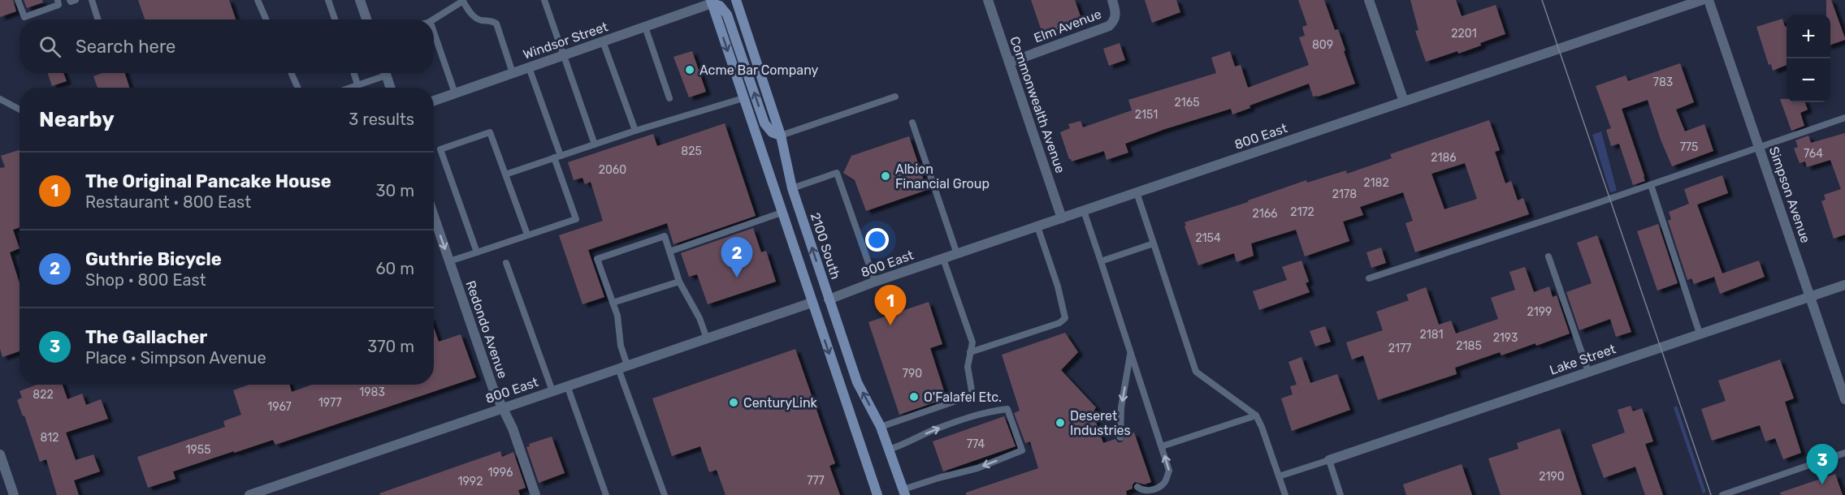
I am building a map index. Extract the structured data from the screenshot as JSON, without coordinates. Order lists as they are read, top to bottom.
{
  "streets": {
    "main road": ["2100 South"],
    "street": [
      "Elm Avenue",
      "Windsor Street",
      "Commonwealth Avenue",
      "800 East",
      "Simpson Avenue",
      "Redondo Avenue",
      "Lake Street"
    ]
  },
  "crossings": [
    ["Elm Avenue", "Commonwealth Avenue"],
    ["Commonwealth Avenue", "800 East"],
    ["800 East", "2100 South"],
    ["800 East", "Redondo Avenue"],
    ["Simpson Avenue", "Lake Street"]
  ],
  "places": [
    "Acme Bar Company",
    "Albion Financial Group",
    "O'Falafel Etc.",
    "CenturyLink",
    "Deseret Industries"
  ],
  "house_numbers": [
    "2201",
    "809",
    "783",
    "2165",
    "2151",
    "775",
    "825",
    "764",
    "2186",
    "2060",
    "2182",
    "2178",
    "2172",
    "2166",
    "2154",
    "2199",
    "2181",
    "2193",
    "2185",
    "2177",
    "790",
    "1983",
    "822",
    "1977",
    "1967",
    "812",
    "774",
    "1955",
    "1996",
    "2190",
    "777",
    "1992"
  ],
  "page": {
    "map_buttons": ["+", "−"],
    "search": "Search here",
    "heading": ["Nearby", "3 results"],
    "list": [
      {
        "mark": "1",
        "name": "The Original Pancake House",
        "note": "Restaurant · 800 East",
        "value": "30 m"
      },
      {
        "mark": "2",
        "name": "Guthrie Bicycle",
        "note": "Shop · 800 East",
        "value": "60 m"
      },
      {
        "mark": "3",
        "name": "The Gallacher",
        "note": "Place · Simpson Avenue",
        "value": "370 m"
      }
    ],
    "pins": ["2", "1", "3"]
  }
}
